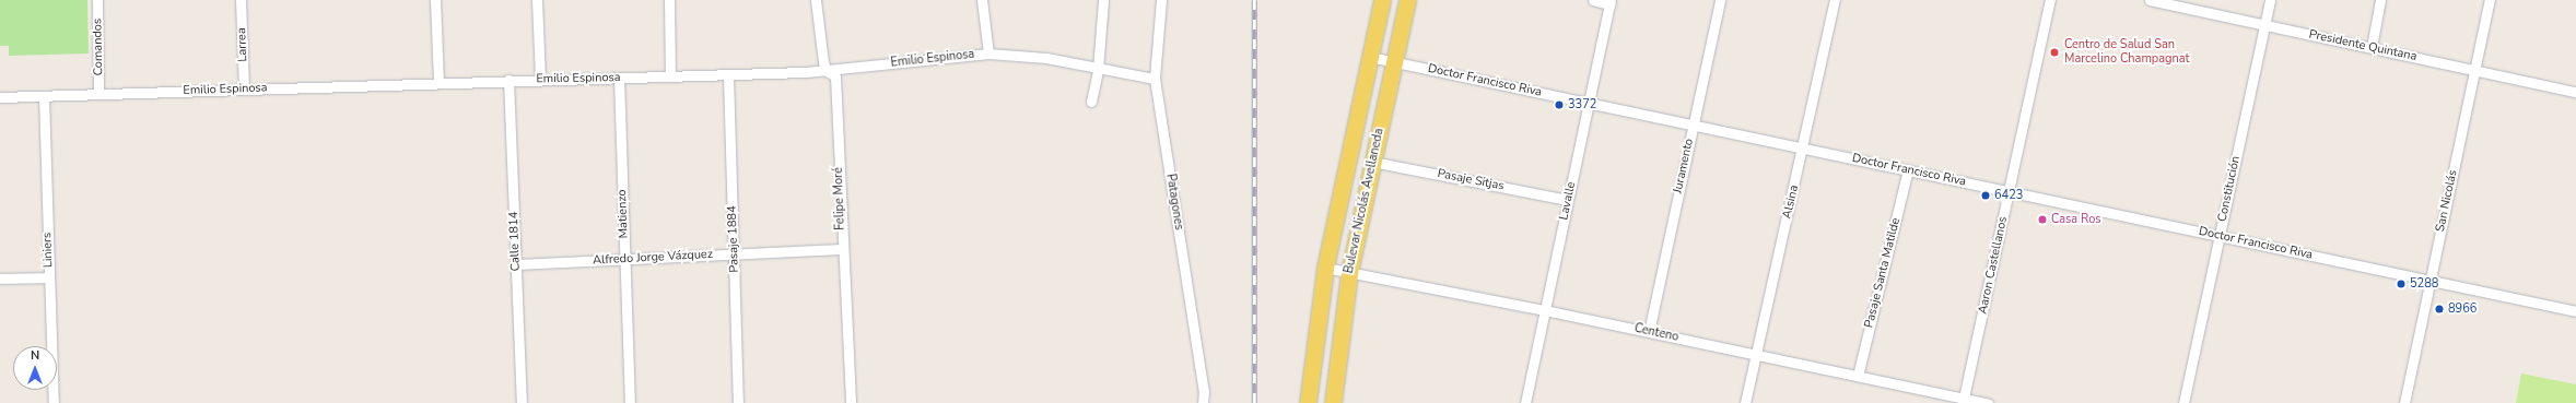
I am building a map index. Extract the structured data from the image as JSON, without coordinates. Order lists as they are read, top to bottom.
{
  "streets": {
    "main road": ["Bulevar Nicolás Avellaneda"],
    "street": [
      "Larrea",
      "Presidente Quintana",
      "Comandos",
      "Emilio Espinosa",
      "Doctor Francisco Riva",
      "Juramento",
      "Pasaje Sitjas",
      "Constitución",
      "Felipe Moré",
      "Lavalle",
      "San Nicolás",
      "Patagones",
      "Alsina",
      "Matienzo",
      "Pasaje 1884",
      "Calle 1814",
      "Liniers",
      "Alfredo Jorge Vázquez",
      "Aaron Castellanos",
      "Pasaje Santa Matilde",
      "Centeno"
    ]
  },
  "crossings": [
    ["Larrea", "Emilio Espinosa"],
    ["Presidente Quintana", "Constitución"],
    ["Presidente Quintana", "San Nicolás"],
    ["Comandos", "Emilio Espinosa"],
    ["Emilio Espinosa", "Felipe Moré"],
    ["Emilio Espinosa", "Patagones"],
    ["Emilio Espinosa", "Matienzo"],
    ["Emilio Espinosa", "Pasaje 1884"],
    ["Emilio Espinosa", "Calle 1814"],
    ["Emilio Espinosa", "Liniers"],
    ["Doctor Francisco Riva", "Juramento"],
    ["Doctor Francisco Riva", "Constitución"],
    ["Doctor Francisco Riva", "Bulevar Nicolás Avellaneda"],
    ["Doctor Francisco Riva", "Lavalle"],
    ["Doctor Francisco Riva", "San Nicolás"],
    ["Doctor Francisco Riva", "Alsina"],
    ["Doctor Francisco Riva", "Aaron Castellanos"],
    ["Doctor Francisco Riva", "Pasaje Santa Matilde"],
    ["Juramento", "Centeno"],
    ["Pasaje Sitjas", "Bulevar Nicolás Avellaneda"],
    ["Pasaje Sitjas", "Lavalle"],
    ["Felipe Moré", "Alfredo Jorge Vázquez"],
    ["Bulevar Nicolás Avellaneda", "Centeno"],
    ["Lavalle", "Centeno"],
    ["Alsina", "Centeno"],
    ["Matienzo", "Alfredo Jorge Vázquez"],
    ["Pasaje 1884", "Alfredo Jorge Vázquez"],
    ["Calle 1814", "Alfredo Jorge Vázquez"],
    ["Aaron Castellanos", "Centeno"],
    ["Pasaje Santa Matilde", "Centeno"]
  ],
  "places": [
    "Centro de Salud San Marcelino Champagnat",
    "3372",
    "6423",
    "Casa Ros",
    "5288",
    "8966"
  ],
  "north": "top"
}
